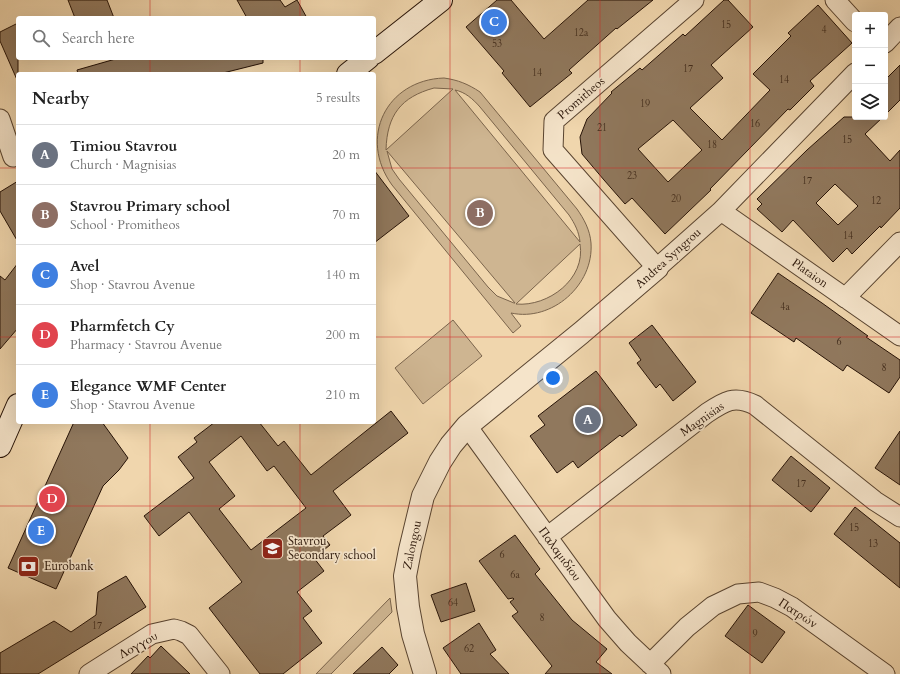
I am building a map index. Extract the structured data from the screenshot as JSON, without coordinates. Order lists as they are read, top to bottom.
{
  "streets": {
    "street": [
      "Promitheos",
      "Andrea Syngrou",
      "Plataion",
      "Magnisias",
      "Zalongou",
      "Παλαμιδίου",
      "Πατρών",
      "Λογγου"
    ]
  },
  "crossings": [
    ["Promitheos", "Andrea Syngrou"],
    ["Andrea Syngrou", "Plataion"],
    ["Andrea Syngrou", "Zalongou"],
    ["Andrea Syngrou", "Παλαμιδίου"],
    ["Magnisias", "Παλαμιδίου"],
    ["Zalongou", "Παλαμιδίου"],
    ["Παλαμιδίου", "Πατρών"]
  ],
  "places": {
    "school or university": ["Stavrou Secondary school"],
    "bank": ["Eurobank"]
  },
  "house_numbers": [
    "15",
    "4",
    "12a",
    "53",
    "17",
    "14",
    "14",
    "19",
    "16",
    "21",
    "15",
    "18",
    "23",
    "17",
    "20",
    "12",
    "14",
    "4a",
    "6",
    "8",
    "17",
    "15",
    "13",
    "6",
    "6a",
    "64",
    "8",
    "17",
    "9",
    "62"
  ],
  "page": {
    "pins": [
      "C",
      "B",
      "A",
      "D",
      "E"
    ],
    "map_buttons": ["+", "−"],
    "search": "Search here",
    "heading": ["Nearby", "5 results"],
    "list": [
      {
        "mark": "A",
        "name": "Timiou Stavrou",
        "note": "Church · Magnisias",
        "value": "20 m"
      },
      {
        "mark": "B",
        "name": "Stavrou Primary school",
        "note": "School · Promitheos",
        "value": "70 m"
      },
      {
        "mark": "C",
        "name": "Avel",
        "note": "Shop · Stavrou Avenue",
        "value": "140 m"
      },
      {
        "mark": "D",
        "name": "Pharmfetch Cy",
        "note": "Pharmacy · Stavrou Avenue",
        "value": "200 m"
      },
      {
        "mark": "E",
        "name": "Elegance WMF Center",
        "note": "Shop · Stavrou Avenue",
        "value": "210 m"
      }
    ]
  }
}
